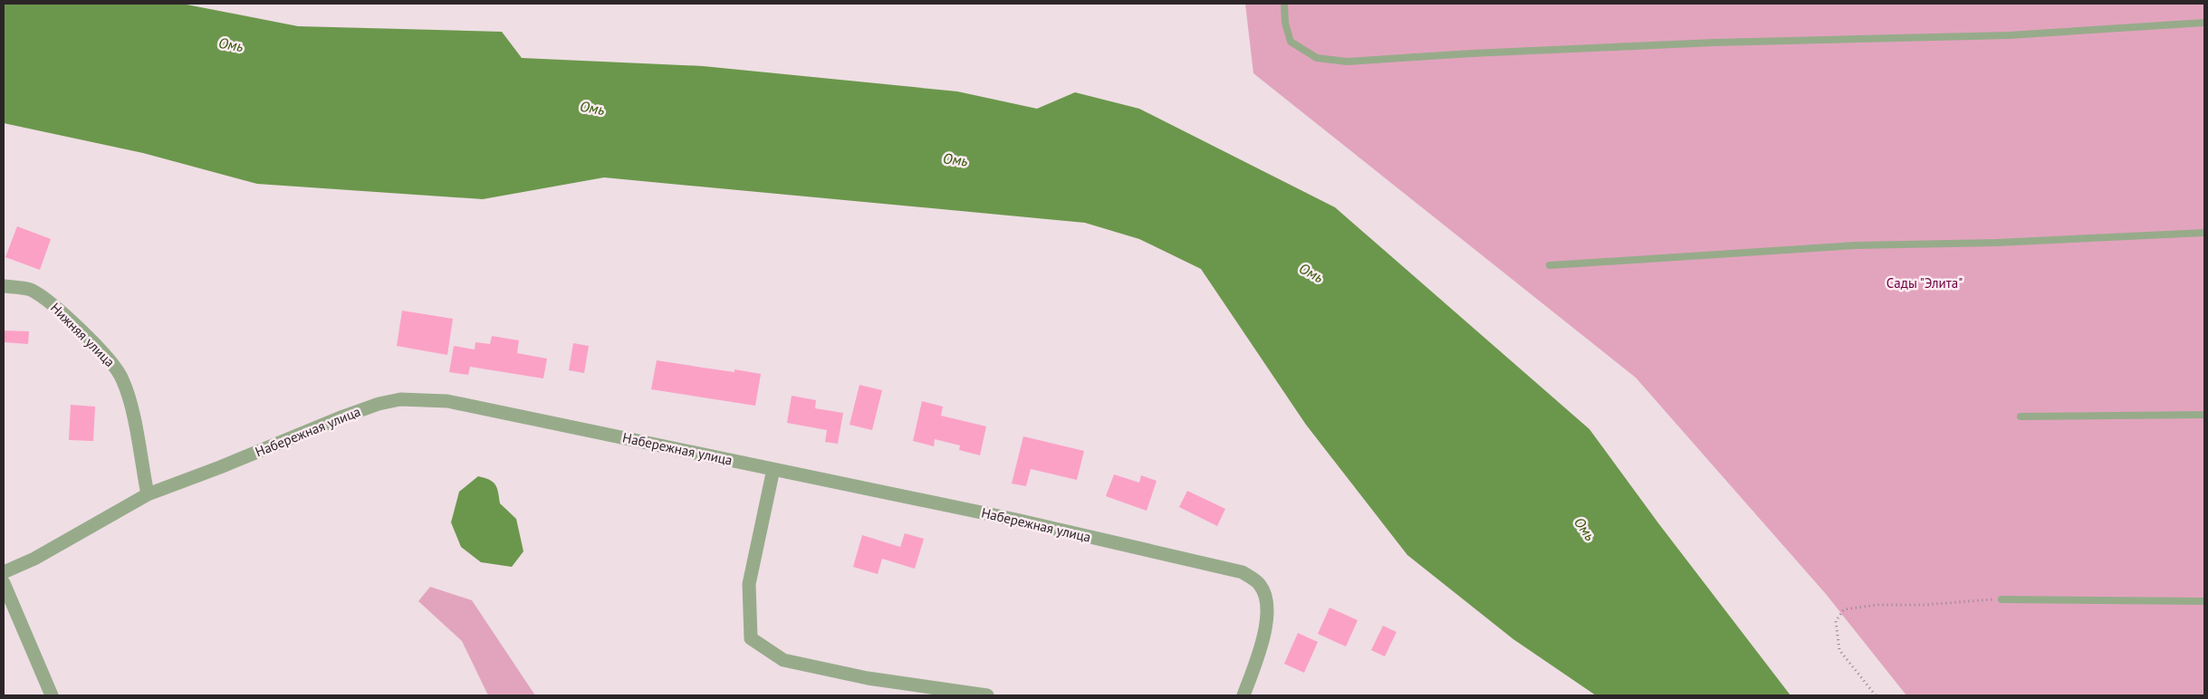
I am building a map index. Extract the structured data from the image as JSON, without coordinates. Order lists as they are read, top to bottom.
{
  "streets": {
    "street": ["Нижняя улица", "Набережная улица"]
  },
  "crossings": [
    ["Нижняя улица", "Набережная улица"]
  ],
  "water": ["Омь"],
  "parks": ["Сады \"Элита\""]
}
